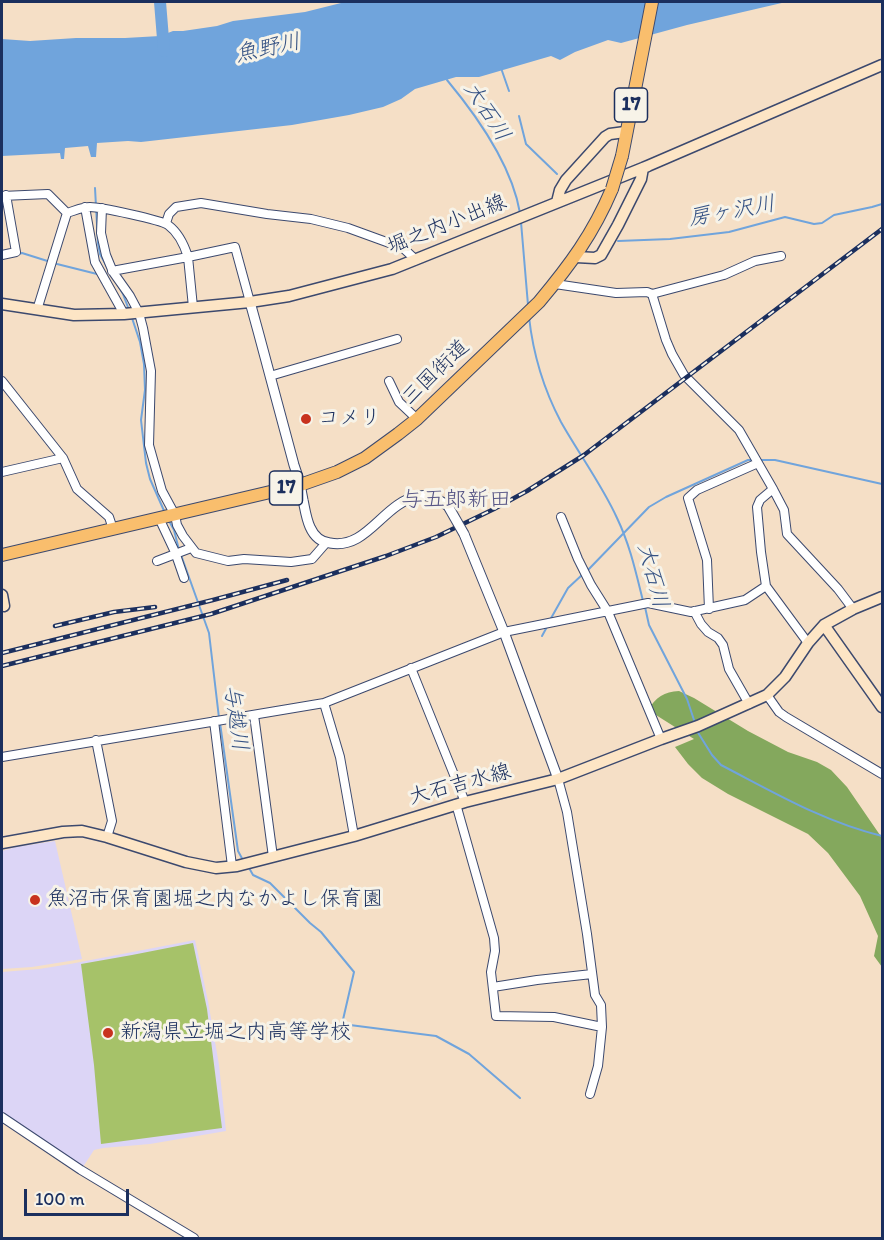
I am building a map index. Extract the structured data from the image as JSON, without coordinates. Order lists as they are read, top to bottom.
{
  "streets": {
    "highway": ["17", "三国街道"],
    "main road": ["堀之内小出線", "大石吉水線"]
  },
  "districts": ["与五郎新田"],
  "water": [
    "魚野川",
    "大石川",
    "房ヶ沢川",
    "与越川"
  ],
  "places": ["コメリ", "魚沼市保育園堀之内なかよし保育園", "新潟県立堀之内高等学校"],
  "scale_bar": "100 m"
}
